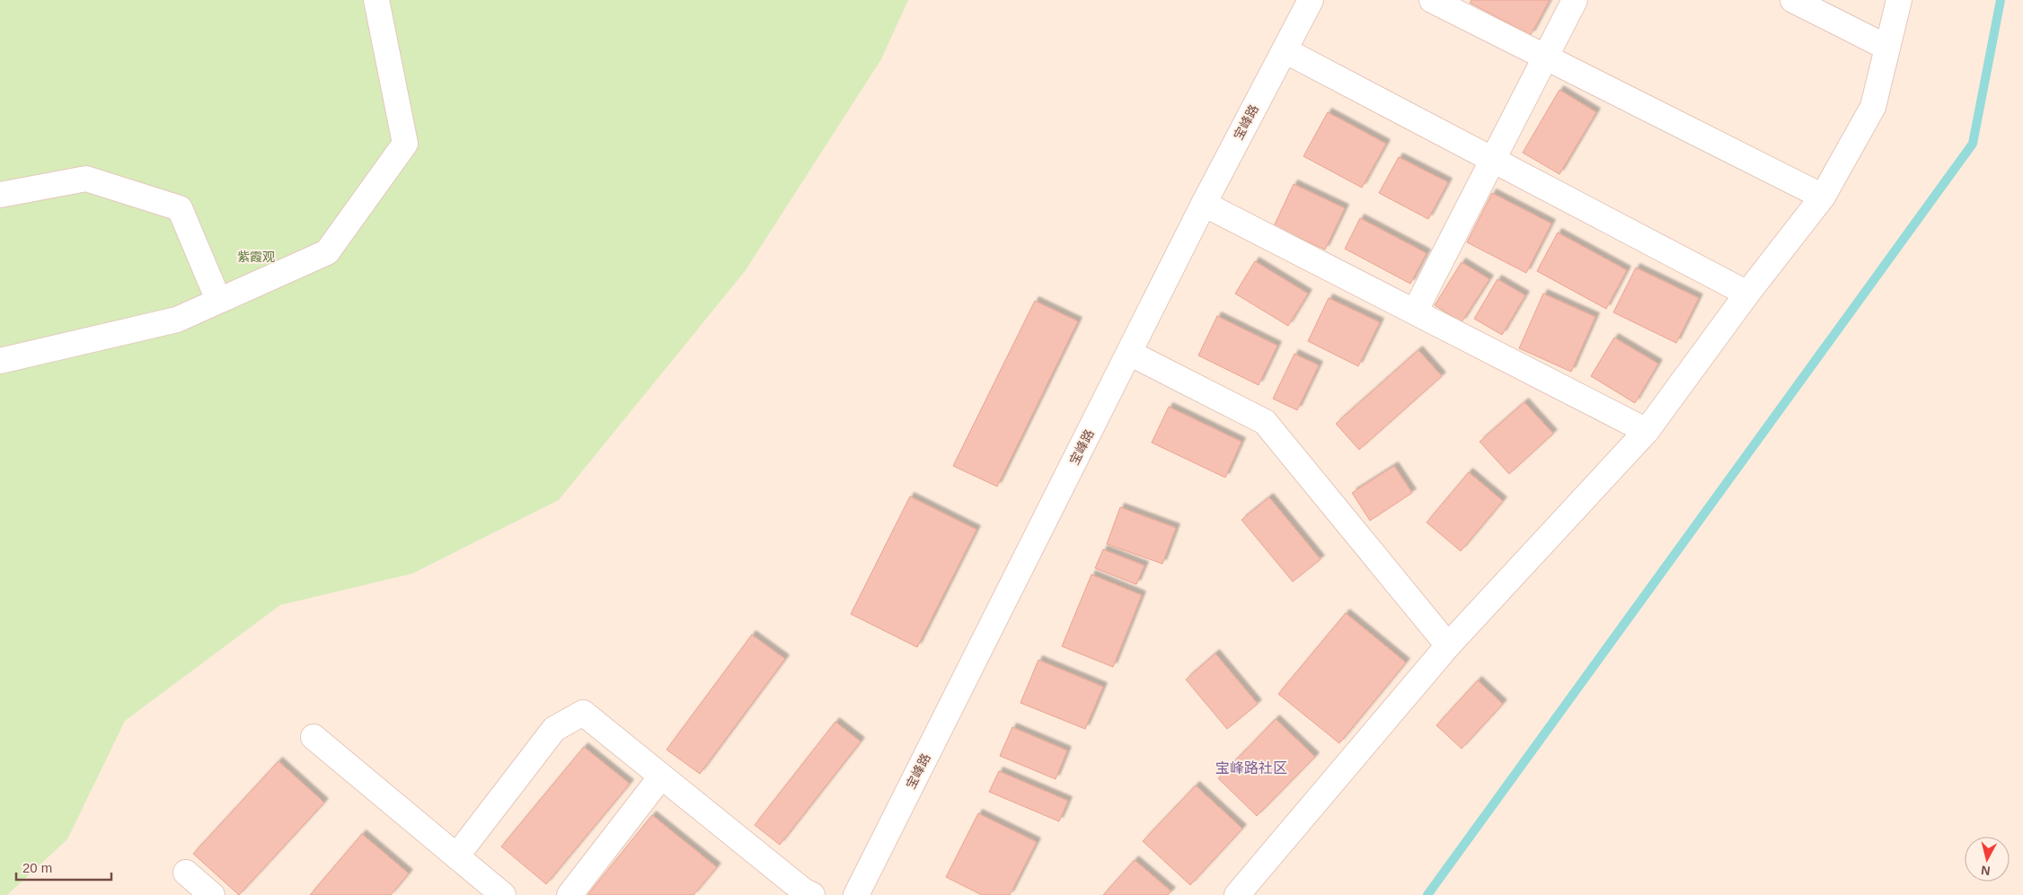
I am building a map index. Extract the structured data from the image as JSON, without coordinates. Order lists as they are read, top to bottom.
{
  "streets": {
    "street": ["宝峰路"]
  },
  "districts": ["宝峰路社区"],
  "parks": ["紫霞观"],
  "scale_bar": "20 m",
  "north": "bottom"
}
